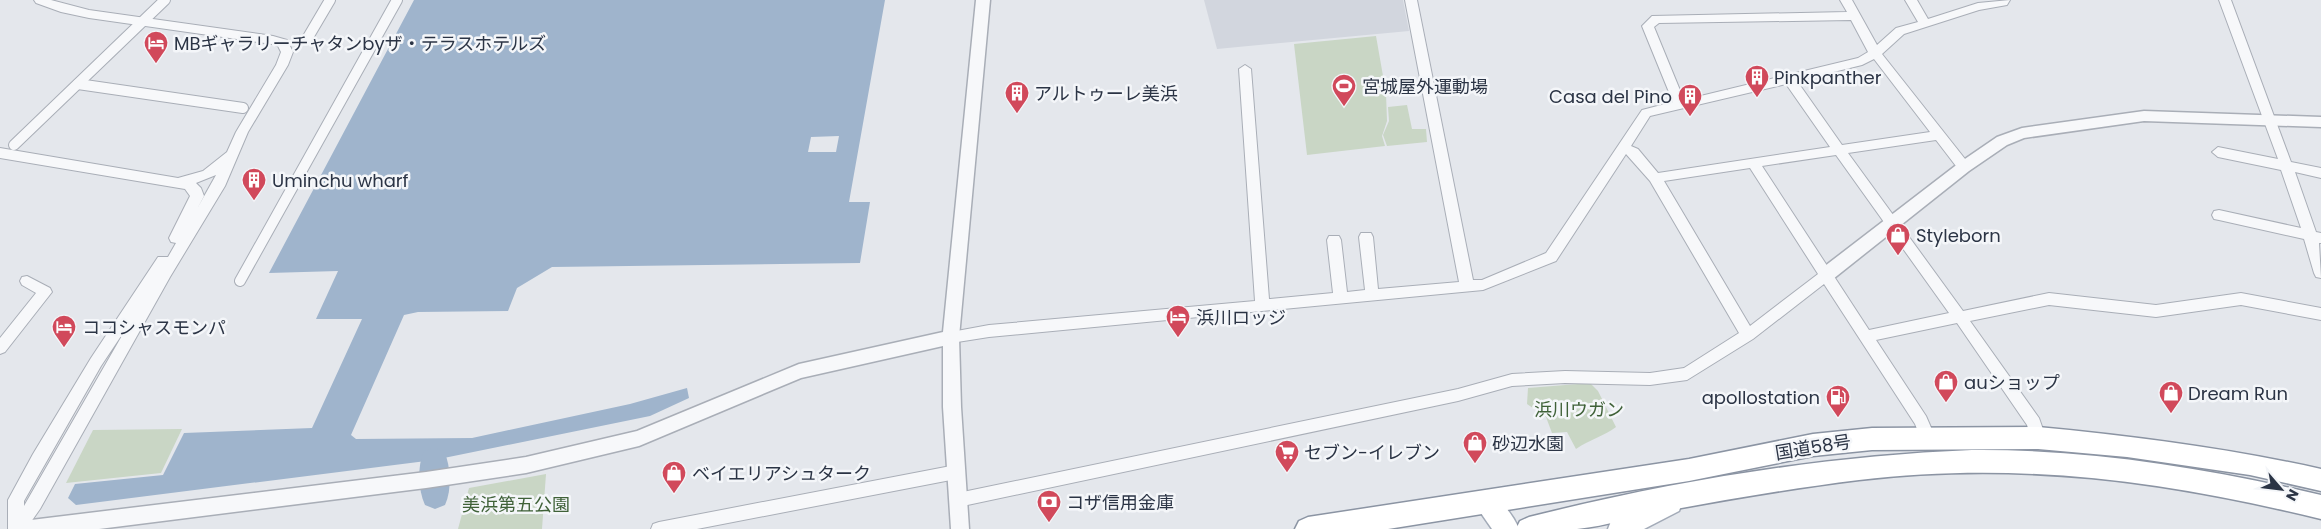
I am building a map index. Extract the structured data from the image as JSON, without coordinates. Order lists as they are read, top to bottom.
{
  "streets": {
    "highway": ["国道58号"]
  },
  "parks": ["浜川ウガン", "美浜第五公園"],
  "places": {
    "hotel": ["MBギャラリーチャタンbyザ・テラスホテルズ", "浜川ロッジ", "ココシャスモンパ"],
    "building": [
      "Pinkpanther",
      "アルトゥーレ美浜",
      "Casa del Pino",
      "Uminchu wharf"
    ],
    "sports": ["宮城屋外運動場"],
    "shop": [
      "Styleborn",
      "auショップ",
      "Dream Run",
      "砂辺水園",
      "ベイエリアシュターク"
    ],
    "fuel station": ["apollostation"],
    "supermarket": ["セブン-イレブン"],
    "bank": ["コザ信用金庫"]
  },
  "north": "bottom right"
}
